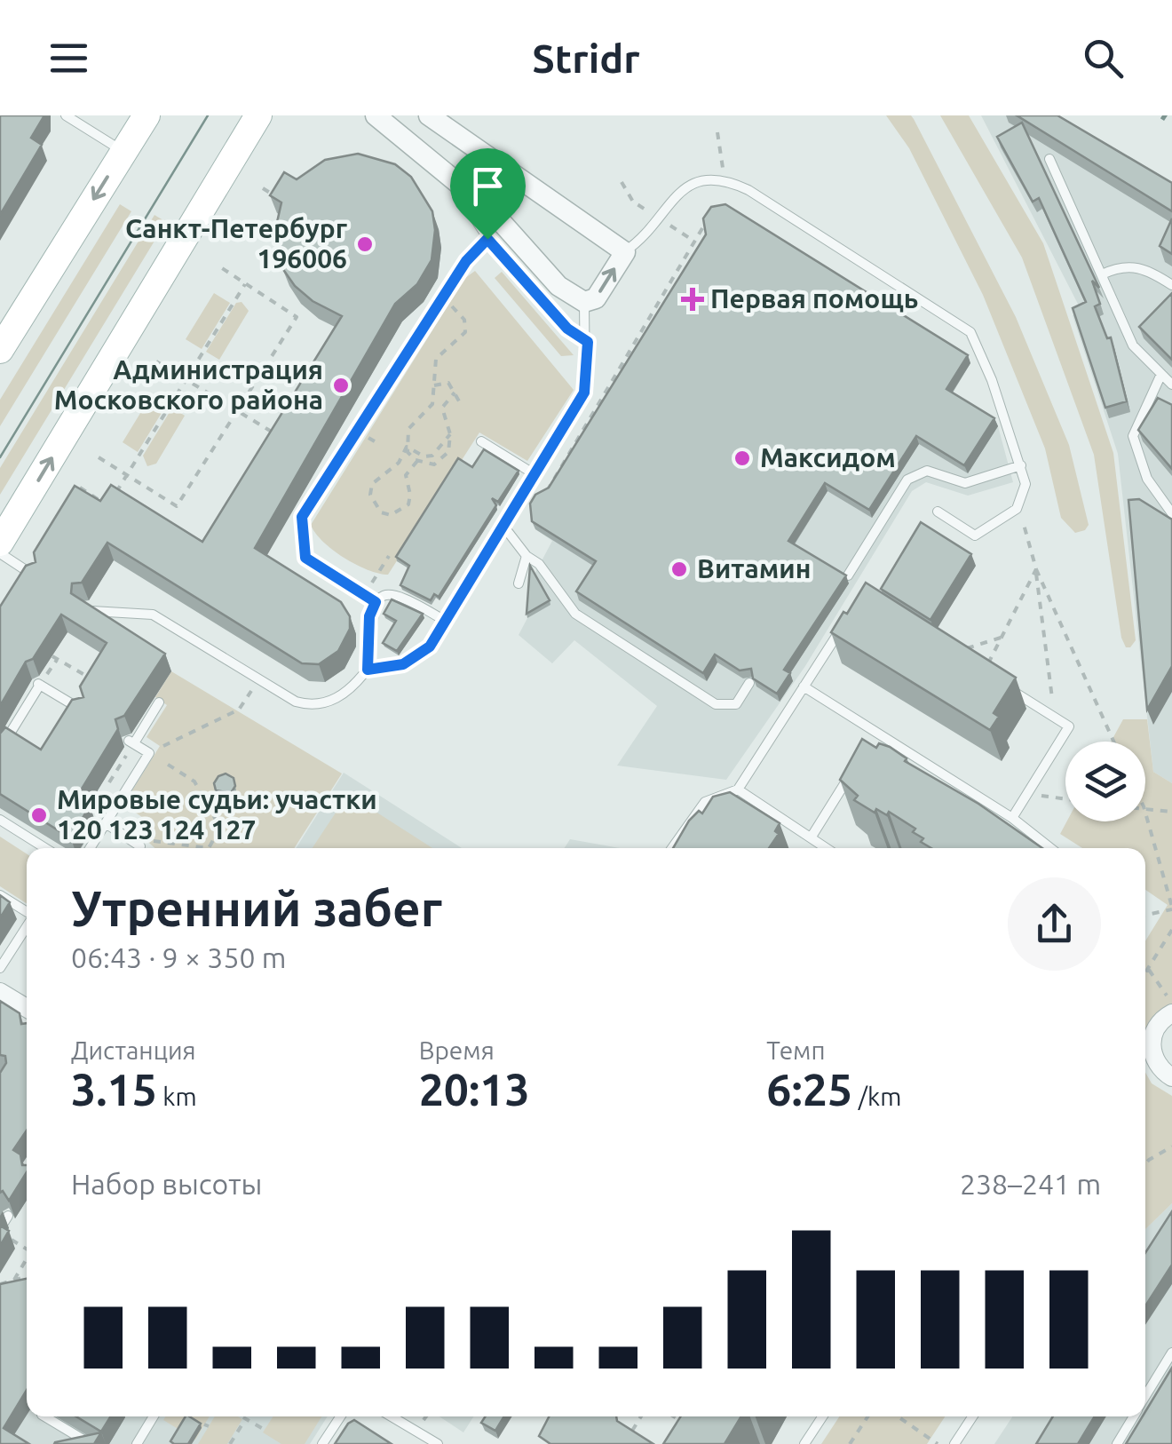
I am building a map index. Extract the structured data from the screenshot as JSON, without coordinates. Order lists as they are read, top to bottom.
{
  "places": {
    "other": [
      "Санкт-Петербург 196006",
      "Администрация Московского района",
      "Максидом",
      "Витамин",
      "Мировые судьи: участки 120 123 124 127"
    ],
    "health": ["Первая помощь"]
  },
  "page": {
    "header": "Stridr",
    "heading": ["Утренний забег", "06:43 · 9 × 350 m"],
    "stats": [
      ["Дистанция", "3.15 km"],
      ["Время", "20:13"],
      ["Темп", "6:25 /km"]
    ],
    "chart": ["Набор высоты", "238–241 m"]
  }
}
